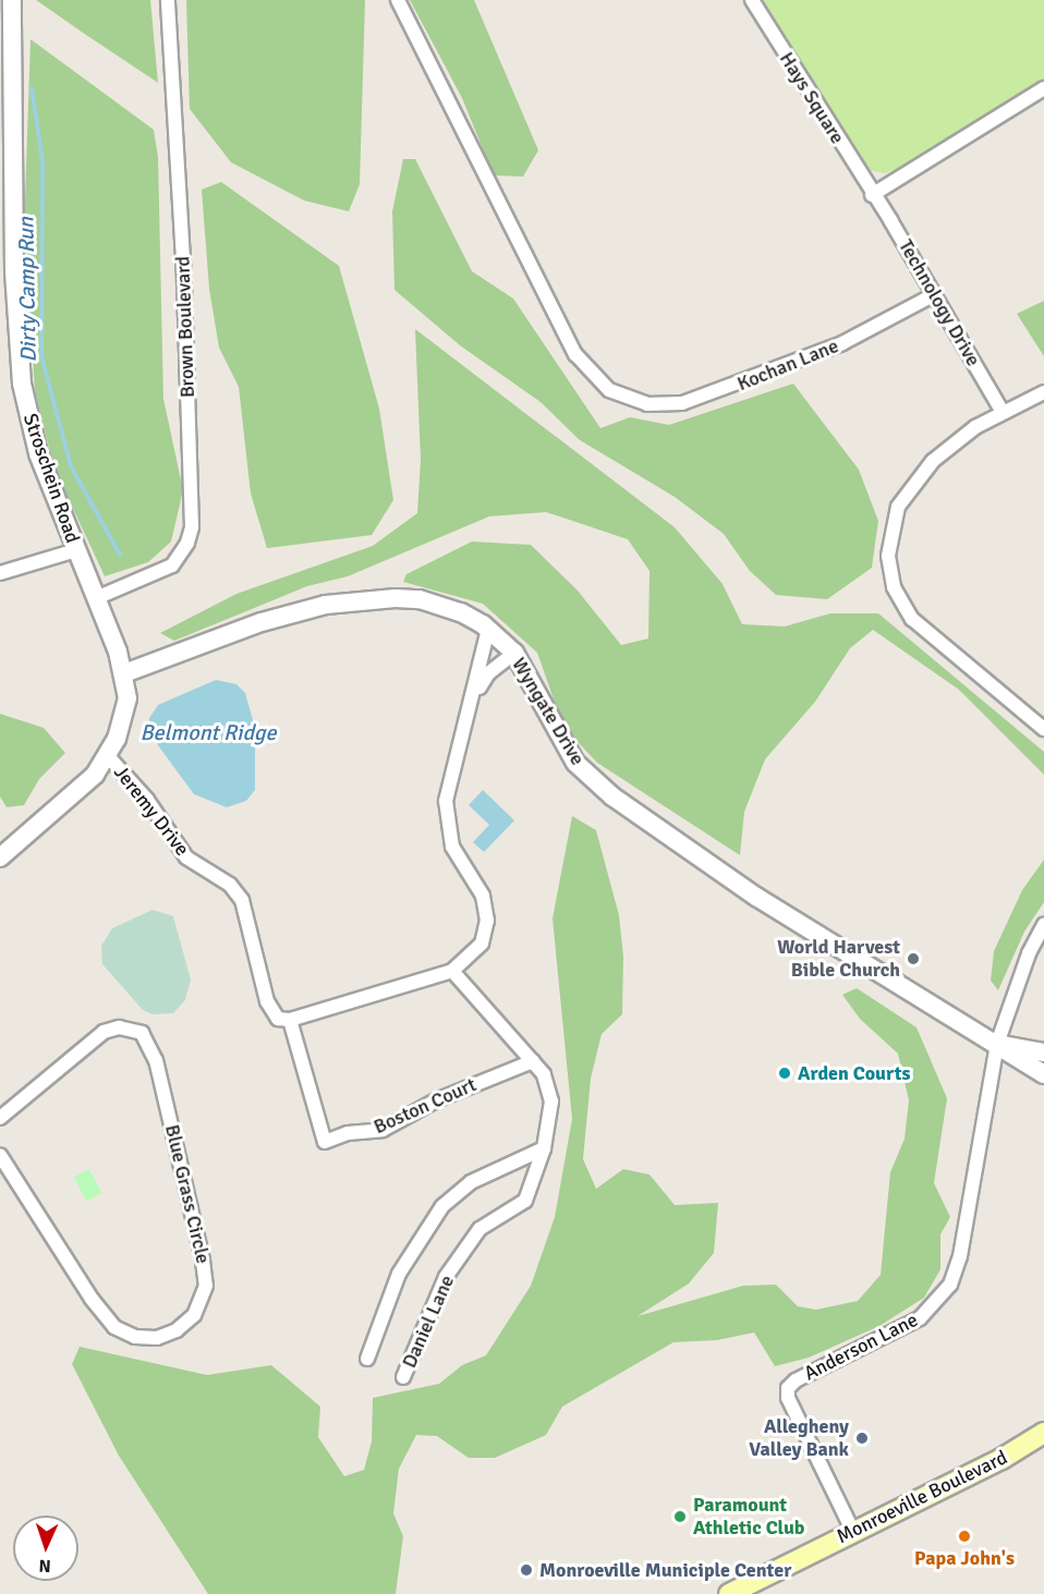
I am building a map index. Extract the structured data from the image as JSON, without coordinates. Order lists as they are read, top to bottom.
{
  "streets": {
    "main road": ["Monroeville Boulevard"],
    "street": [
      "Hays Square",
      "Technology Drive",
      "Brown Boulevard",
      "Kochan Lane",
      "Stroschein Road",
      "Wyngate Drive",
      "Jeremy Drive",
      "Boston Court",
      "Blue Grass Circle",
      "Daniel Lane",
      "Anderson Lane"
    ]
  },
  "crossings": [
    ["Hays Square", "Technology Drive"],
    ["Technology Drive", "Kochan Lane"],
    ["Brown Boulevard", "Stroschein Road"],
    ["Stroschein Road", "Wyngate Drive"],
    ["Stroschein Road", "Jeremy Drive"],
    ["Wyngate Drive", "Anderson Lane"],
    ["Jeremy Drive", "Boston Court"],
    ["Boston Court", "Daniel Lane"],
    ["Anderson Lane", "Monroeville Boulevard"]
  ],
  "water": ["Dirty Camp Run", "Belmont Ridge"],
  "places": [
    "World Harvest Bible Church",
    "Arden Courts",
    "Allegheny Valley Bank",
    "Paramount Athletic Club",
    "Papa John's",
    "Monroeville Municiple Center"
  ],
  "north": "bottom"
}
